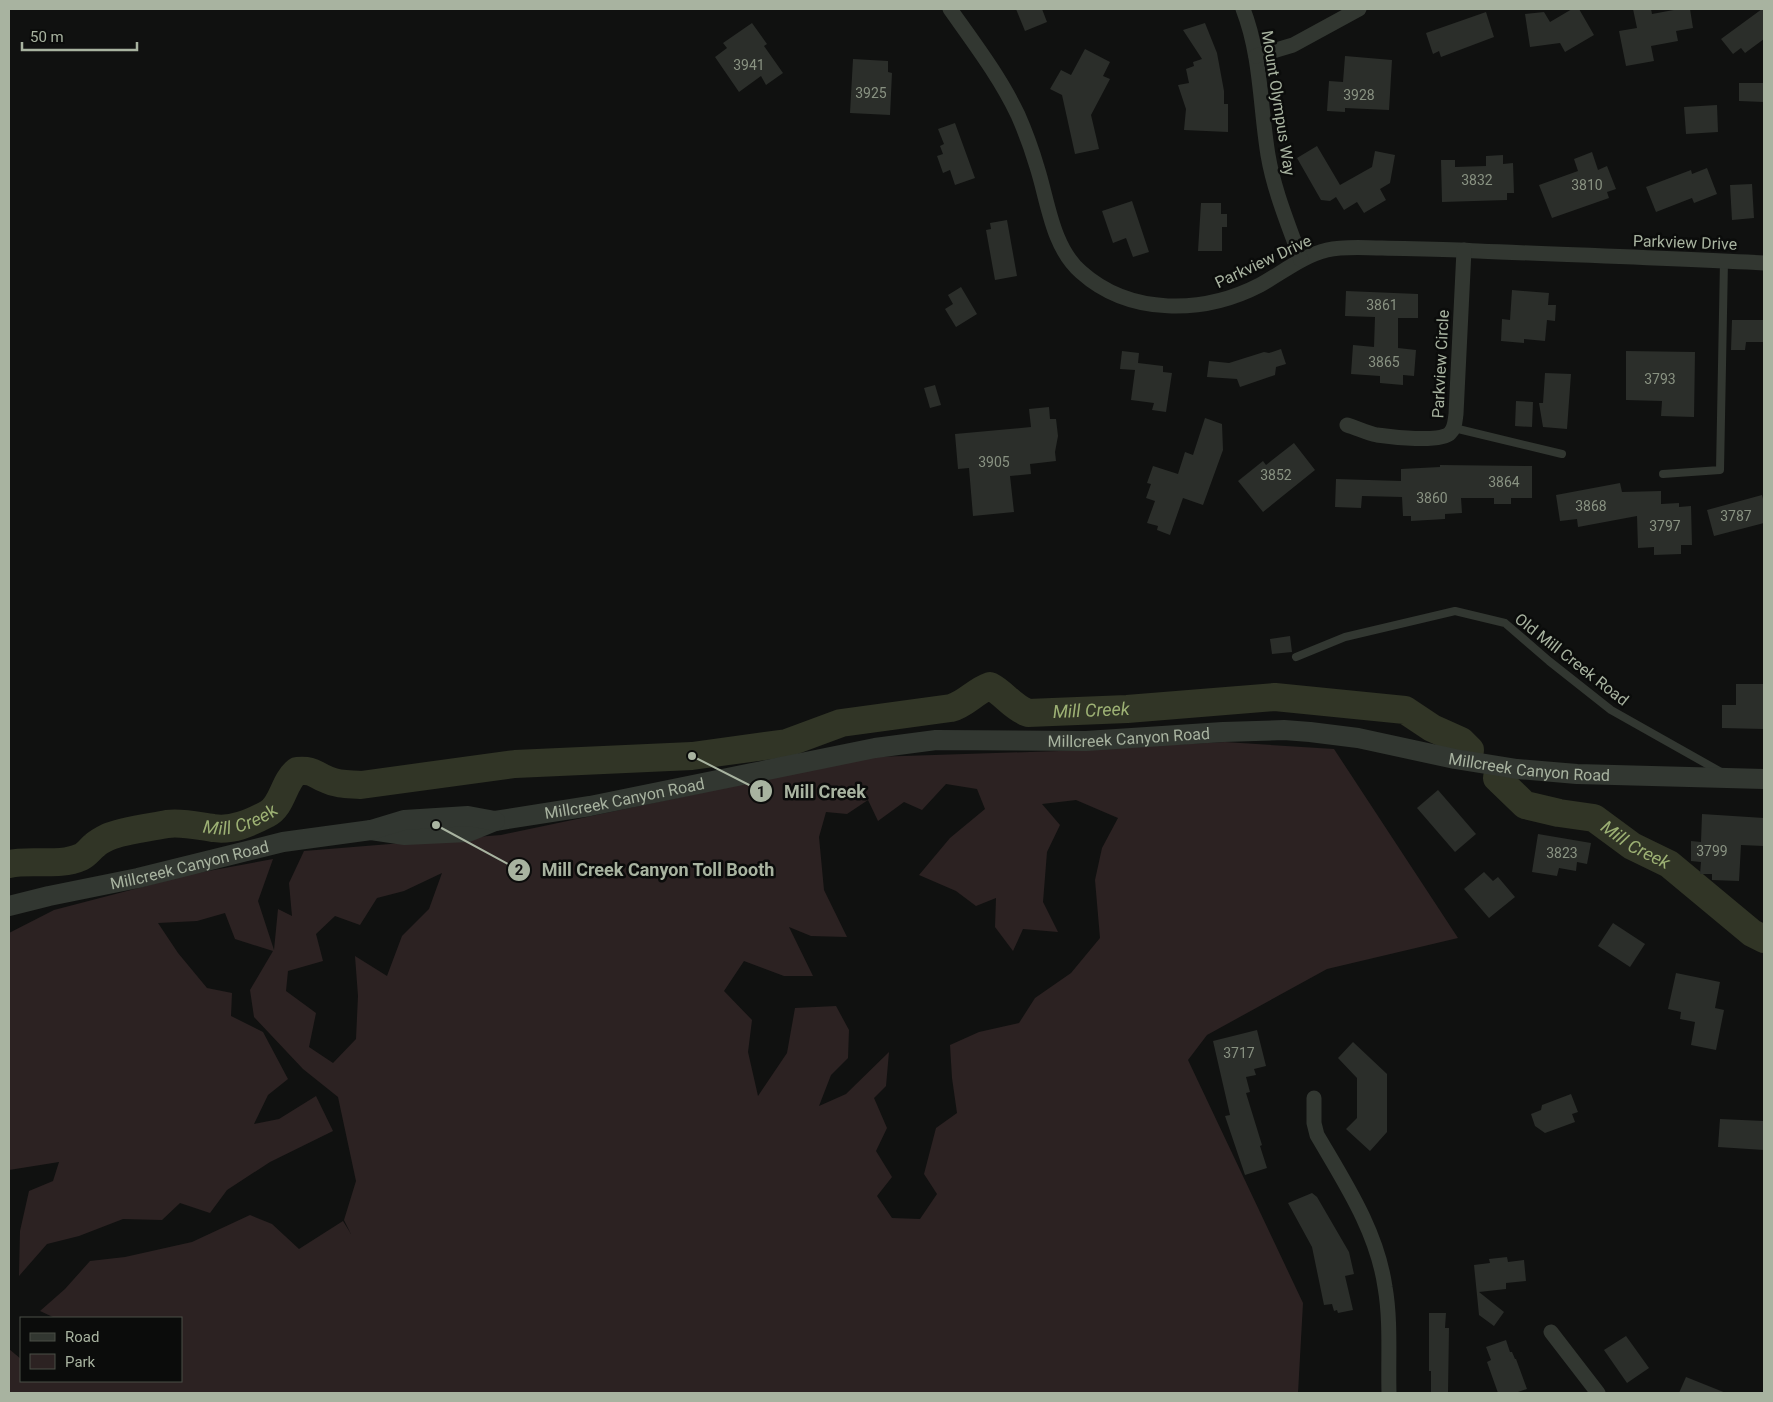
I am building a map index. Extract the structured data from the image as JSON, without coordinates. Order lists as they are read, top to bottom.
{
  "streets": {
    "street": [
      "Mount Olympus Way",
      "Parkview Drive",
      "Parkview Circle",
      "Millcreek Canyon Road"
    ],
    "lane": ["Old Mill Creek Road"]
  },
  "crossings": [
    ["Mount Olympus Way", "Parkview Drive"],
    ["Parkview Drive", "Parkview Circle"],
    ["Old Mill Creek Road", "Millcreek Canyon Road"]
  ],
  "water": ["Mill Creek"],
  "places": ["Mill Creek", "Mill Creek Canyon Toll Booth"],
  "house_numbers": [
    "3941",
    "3925",
    "3928",
    "3832",
    "3810",
    "3861",
    "3865",
    "3793",
    "3905",
    "3852",
    "3864",
    "3860",
    "3868",
    "3787",
    "3797",
    "3799",
    "3823",
    "3717"
  ],
  "legend": ["Road", "Park"],
  "scale_bar": "50 m"
}
